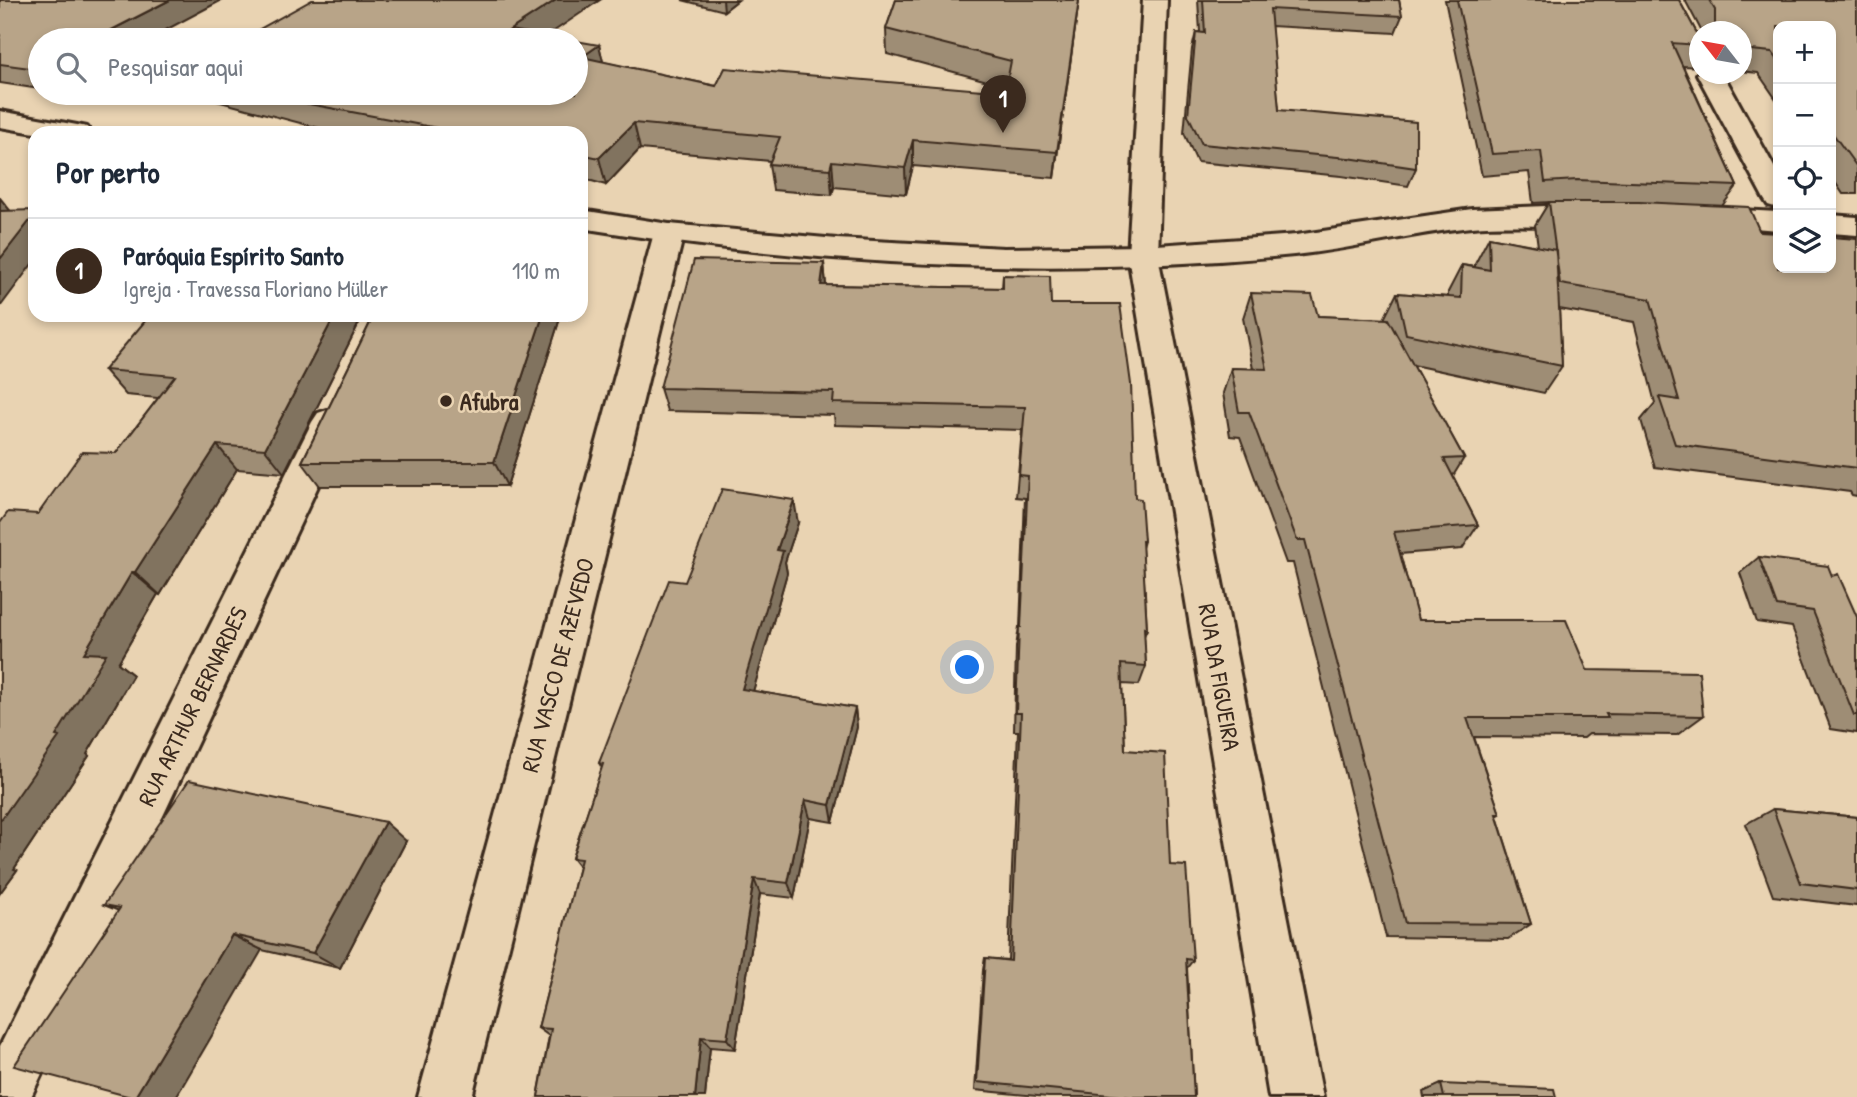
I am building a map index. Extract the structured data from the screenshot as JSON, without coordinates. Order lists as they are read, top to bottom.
{
  "streets": {
    "street": ["RUA VASCO DE AZEVEDO", "RUA DA FIGUEIRA", "RUA ARTHUR BERNARDES"]
  },
  "places": ["Afubra"],
  "north": "top left",
  "page": {
    "map_buttons": ["+", "−"],
    "search": "Pesquisar aqui",
    "pins": "1",
    "heading": "Por perto",
    "list": [
      {
        "mark": "1",
        "name": "Paróquia Espírito Santo",
        "note": "Igreja · Travessa Floriano Müller",
        "value": "110 m"
      }
    ]
  }
}
